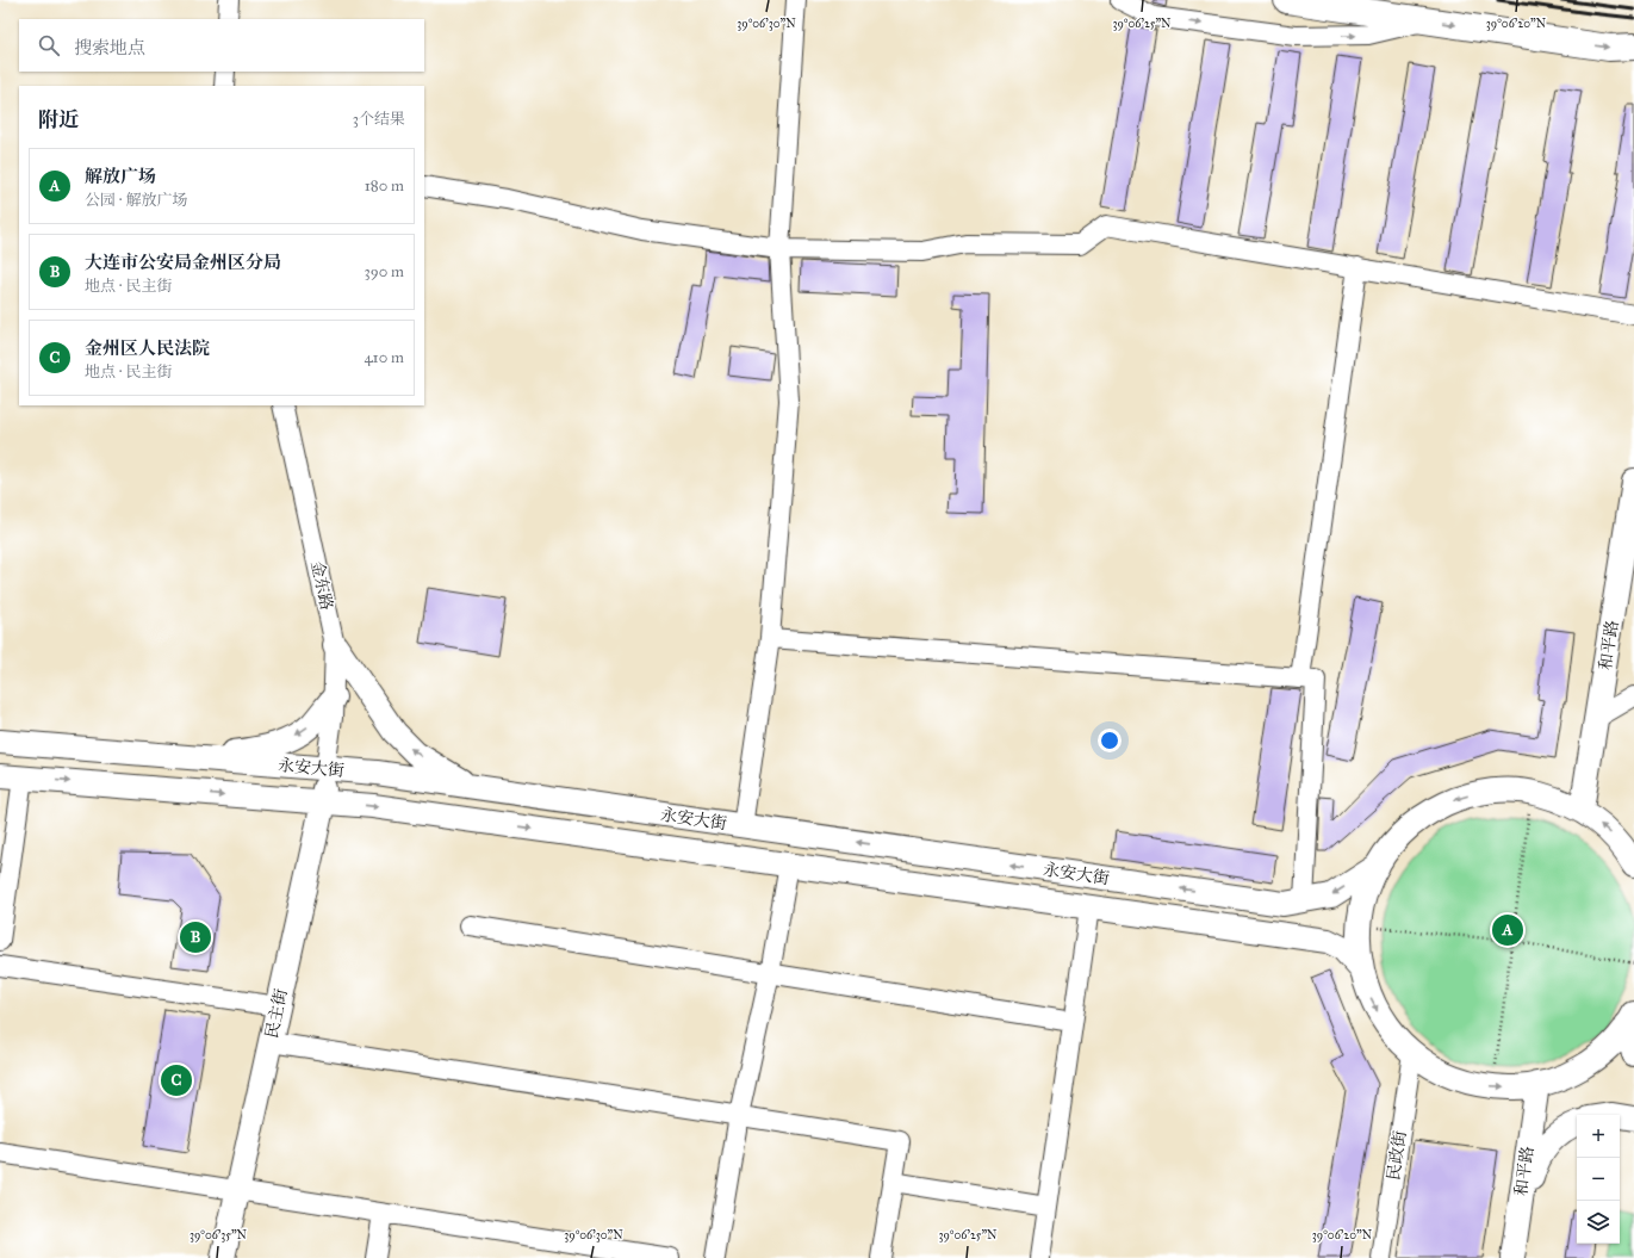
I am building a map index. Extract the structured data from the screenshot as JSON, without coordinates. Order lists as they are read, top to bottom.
{
  "streets": {
    "main road": ["和平路", "永安大街", "民主街"],
    "street": ["金东路", "民政街"]
  },
  "crossings": [
    ["金东路", "永安大街"],
    ["金东路", "民主街"],
    ["永安大街", "民主街"]
  ],
  "page": {
    "search": "搜索地点",
    "heading": ["附近", "3个结果"],
    "list": [
      {
        "mark": "A",
        "name": "解放广场",
        "note": "公园 · 解放广场",
        "value": "180 m"
      },
      {
        "mark": "B",
        "name": "大连市公安局金州区分局",
        "note": "地点 · 民主街",
        "value": "390 m"
      },
      {
        "mark": "C",
        "name": "金州区人民法院",
        "note": "地点 · 民主街",
        "value": "410 m"
      }
    ],
    "pins": ["A", "B", "C"],
    "map_buttons": ["+", "−"]
  },
  "coordinates": [
    "39°06'30\"N",
    "39°06'25\"N",
    "39°06'20\"N",
    "39°06'35\"N"
  ]
}
